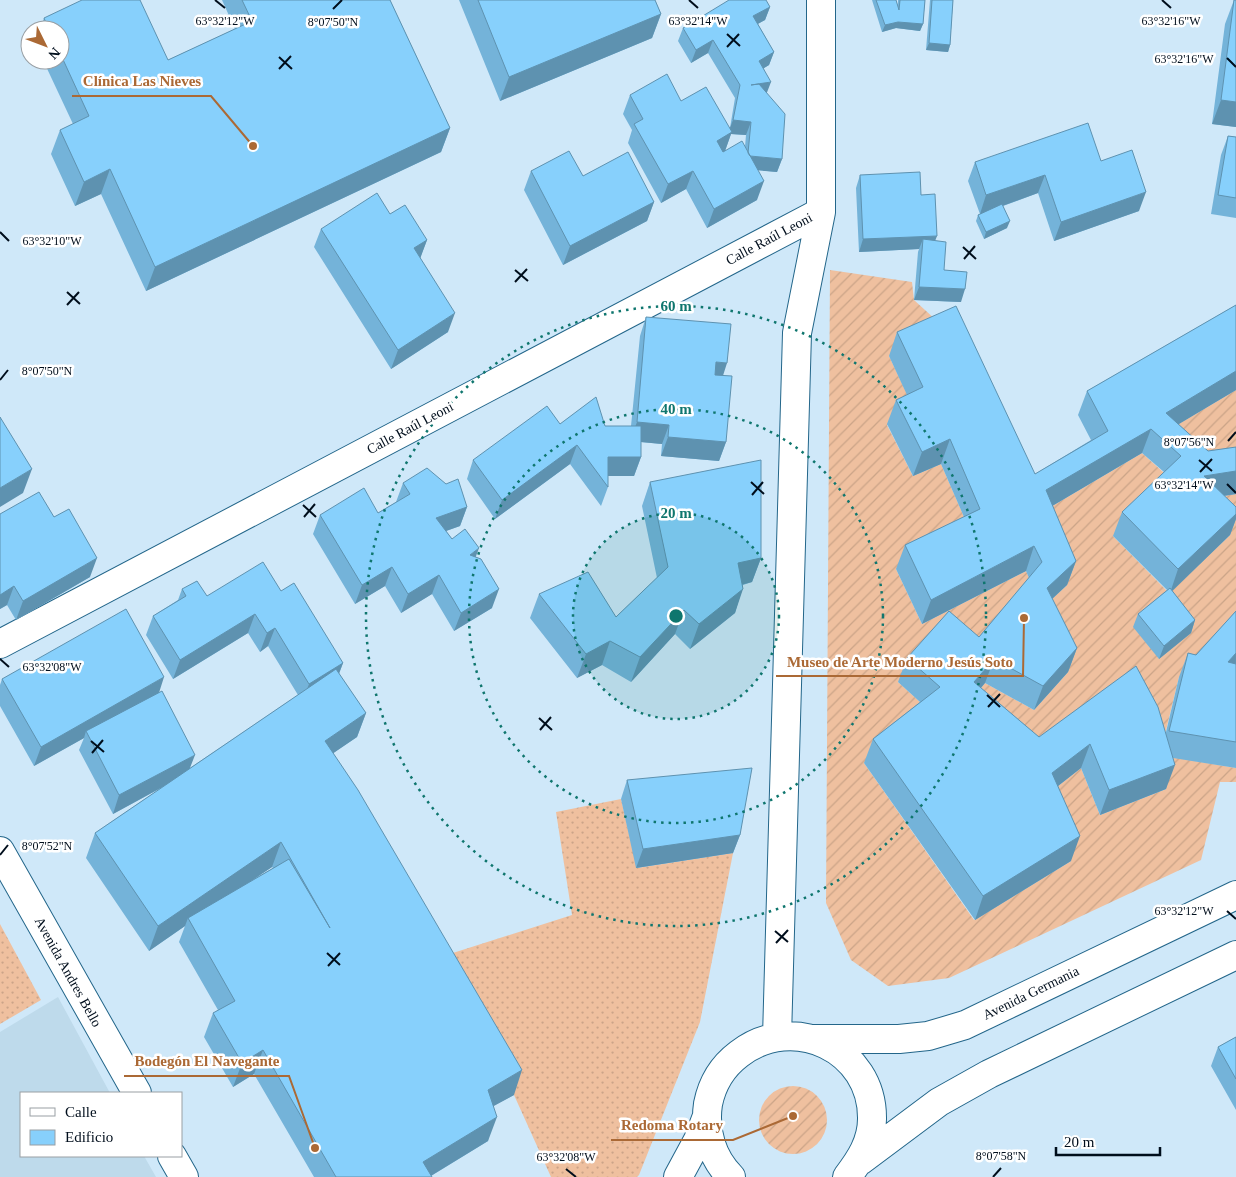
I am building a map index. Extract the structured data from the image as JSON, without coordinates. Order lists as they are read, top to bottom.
{
  "streets": {
    "street": ["Calle Raúl Leoni", "Avenida Andres Bello", "Avenida Germania"]
  },
  "places": [
    "Clínica Las Nieves",
    "Museo de Arte Moderno Jesús Soto",
    "Redoma Rotary",
    "Bodegón El Navegante"
  ],
  "legend": ["Calle", "Edificio"],
  "scale_bar": "20 m",
  "north": "bottom right",
  "coordinates": [
    "63°32'16\"W",
    "63°32'14\"W",
    "63°32'12\"W",
    "8°07'50\"N",
    "63°32'10\"W",
    "8°07'56\"N",
    "63°32'08\"W",
    "8°07'52\"N",
    "8°07'58\"N"
  ],
  "rings": ["60 m", "40 m", "20 m"]
}
